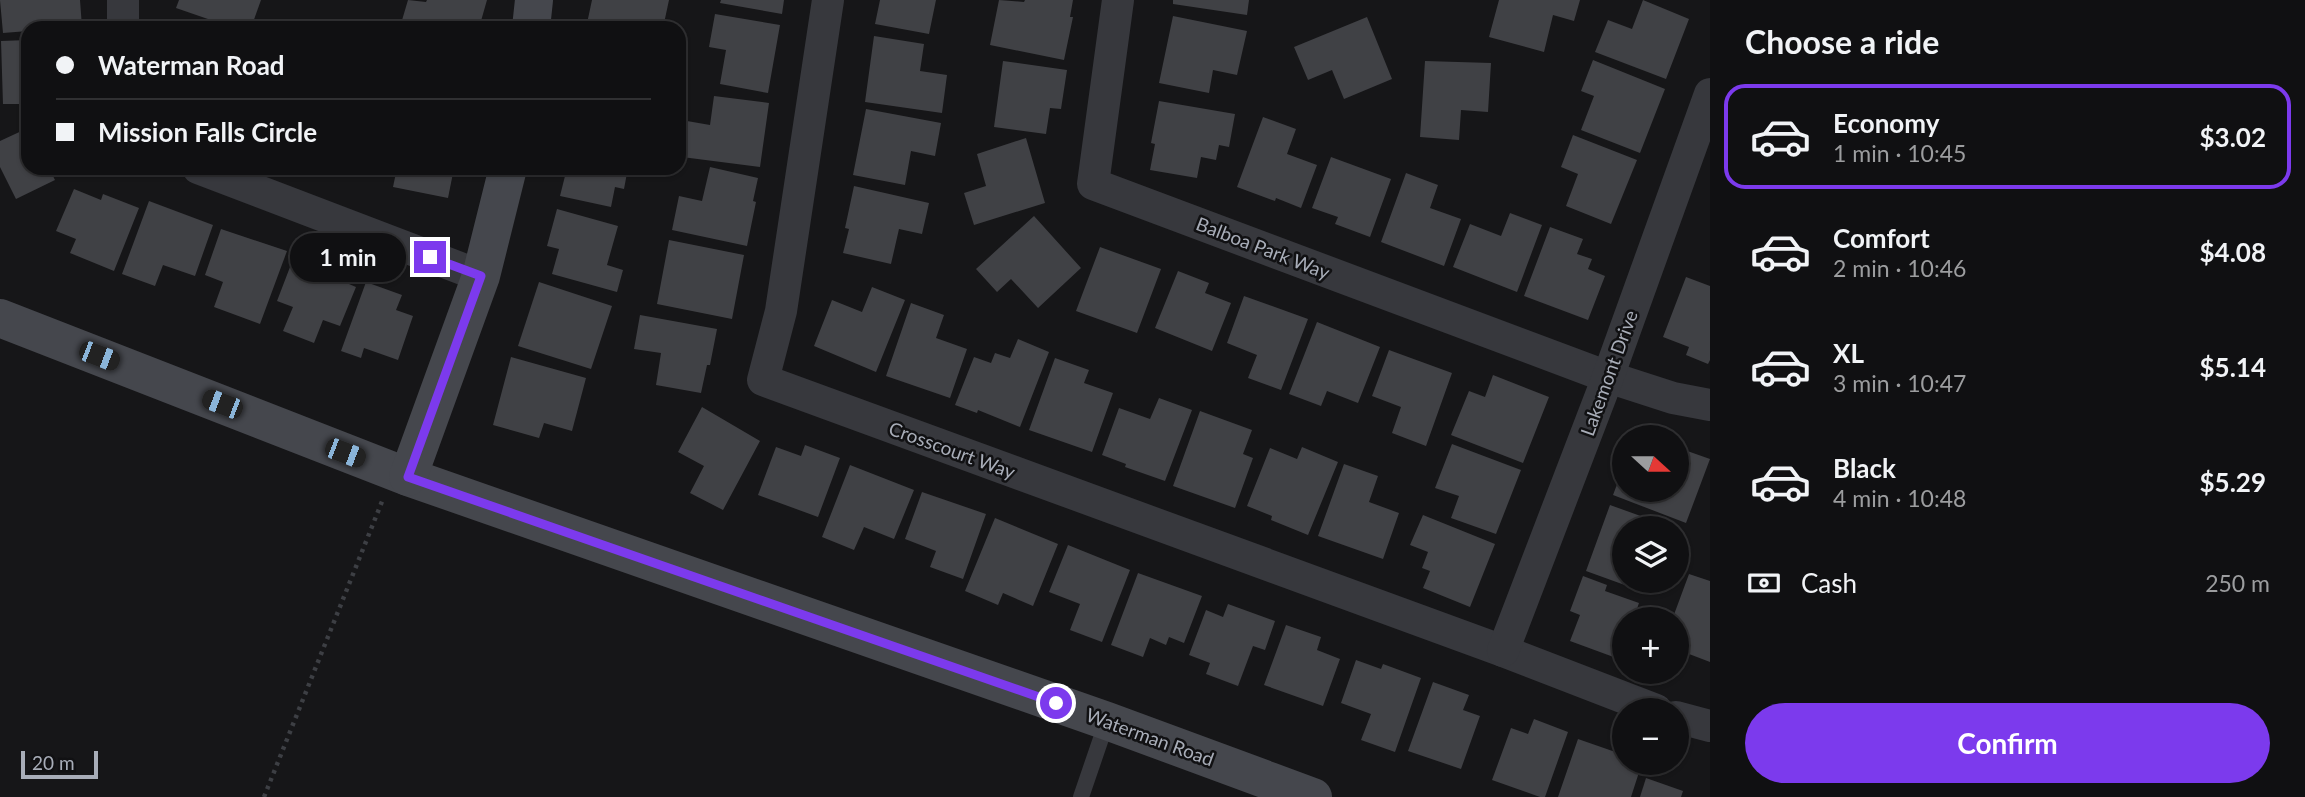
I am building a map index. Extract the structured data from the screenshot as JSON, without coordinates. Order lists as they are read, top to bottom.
{
  "streets": {
    "main road": ["Waterman Road"],
    "street": ["Balboa Park Way", "Lakemont Drive", "Crosscourt Way"]
  },
  "crossings": [
    ["Balboa Park Way", "Lakemont Drive"],
    ["Lakemont Drive", "Crosscourt Way"]
  ],
  "scale_bar": "20 m",
  "north": "right",
  "page": {
    "heading": "Choose a ride",
    "banner": ["Waterman Road", "Mission Falls Circle"],
    "list": [
      {
        "name": "Economy",
        "note": "1 min · 10:45",
        "value": "$3.02"
      },
      {
        "name": "Comfort",
        "note": "2 min · 10:46",
        "value": "$4.08"
      },
      {
        "name": "XL",
        "note": "3 min · 10:47",
        "value": "$5.14"
      },
      {
        "name": "Black",
        "note": "4 min · 10:48",
        "value": "$5.29"
      }
    ],
    "bubble": "1 min",
    "map_buttons": ["+", "−"],
    "pay": ["Cash", "250 m"],
    "buttons": "Confirm",
    "scale": "20 m"
  }
}
